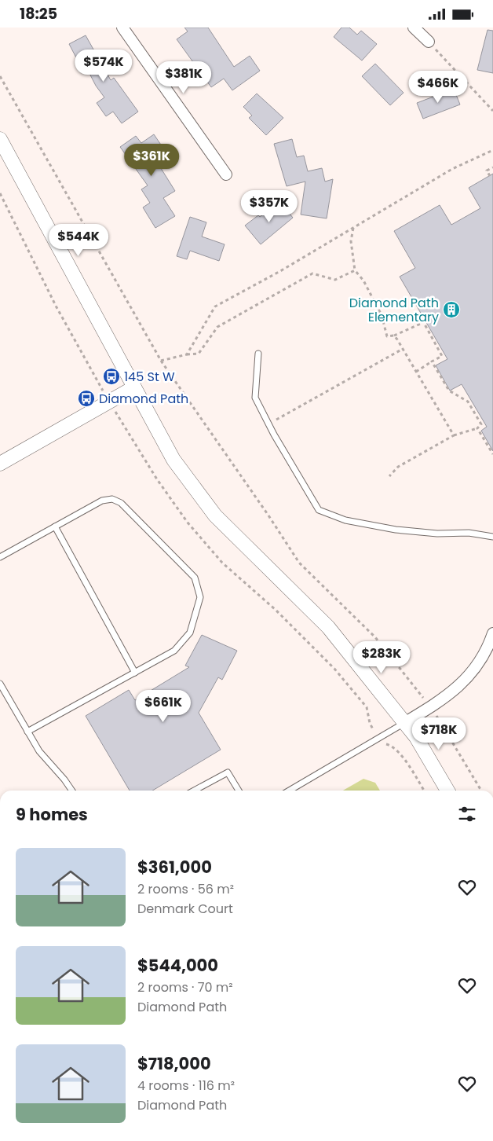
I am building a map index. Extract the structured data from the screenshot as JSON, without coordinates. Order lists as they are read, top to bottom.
{
  "places": {
    "building": ["Diamond Path Elementary"],
    "bus stop": ["145 St W", "Diamond Path"]
  },
  "page": {
    "status": "18:25",
    "price": [
      "$574K",
      "$381K",
      "$466K",
      "$361K",
      "$357K",
      "$544K",
      "$283K",
      "$661K",
      "$718K"
    ],
    "heading": "9 homes",
    "list": [
      {
        "name": "$361,000",
        "note": "2 rooms · 56 m² · Denmark Court"
      },
      {
        "name": "$544,000",
        "note": "2 rooms · 70 m² · Diamond Path"
      },
      {
        "name": "$718,000",
        "note": "4 rooms · 116 m² · Diamond Path"
      }
    ]
  }
}
